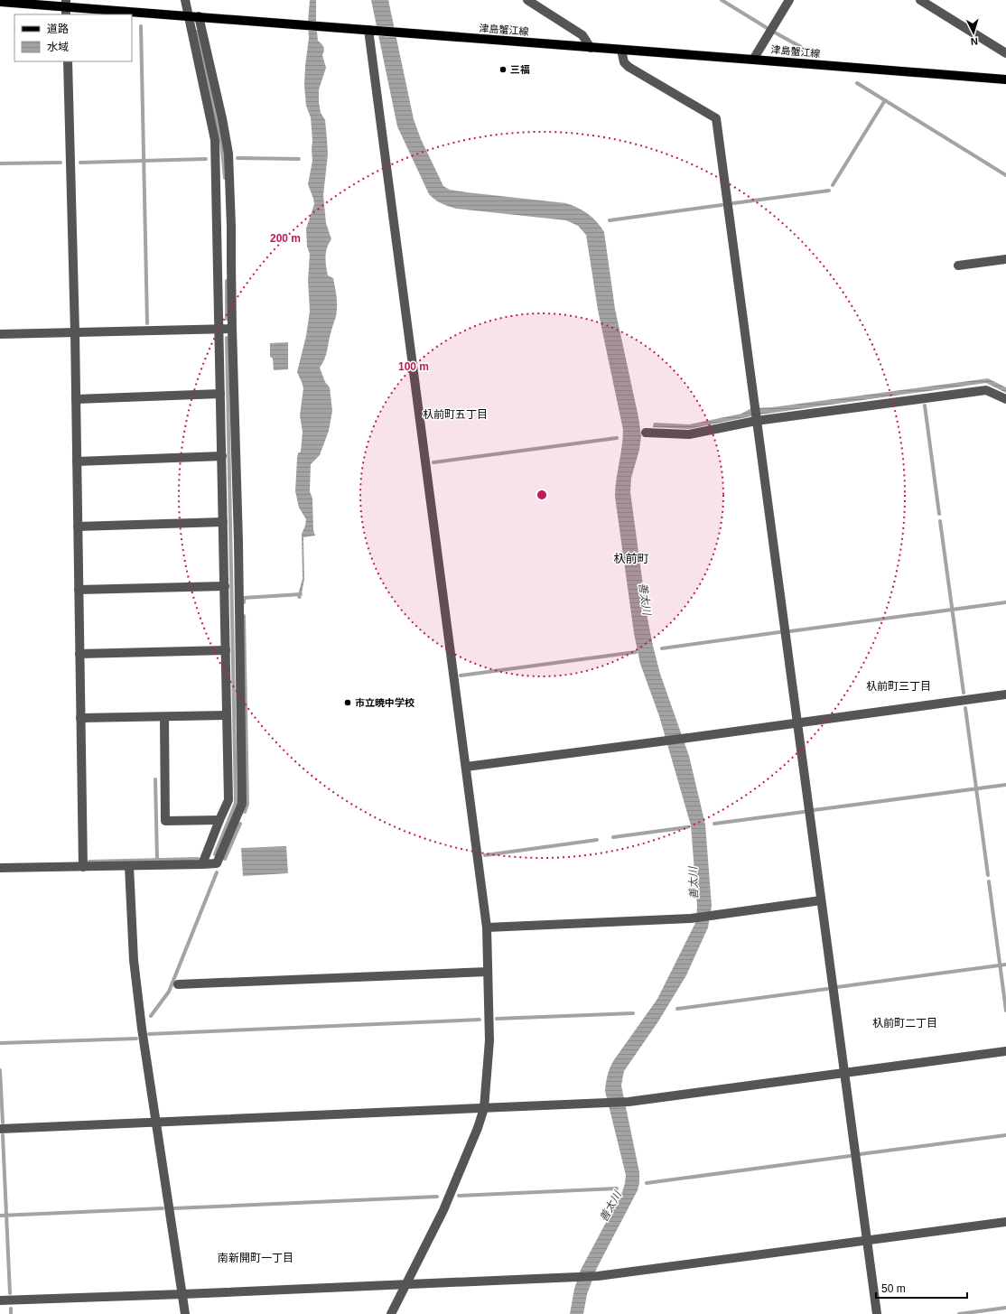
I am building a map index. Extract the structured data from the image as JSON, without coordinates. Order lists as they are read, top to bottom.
{
  "streets": {
    "main road": ["津島蟹江線"]
  },
  "districts": [
    "杁前町五丁目",
    "杁前町",
    "杁前町三丁目",
    "杁前町二丁目",
    "南新開町一丁目"
  ],
  "water": ["善太川"],
  "places": ["三福", "市立暁中学校"],
  "legend": ["道路", "水域"],
  "scale_bar": "50 m",
  "north": "bottom",
  "rings": ["200 m", "100 m"]
}
